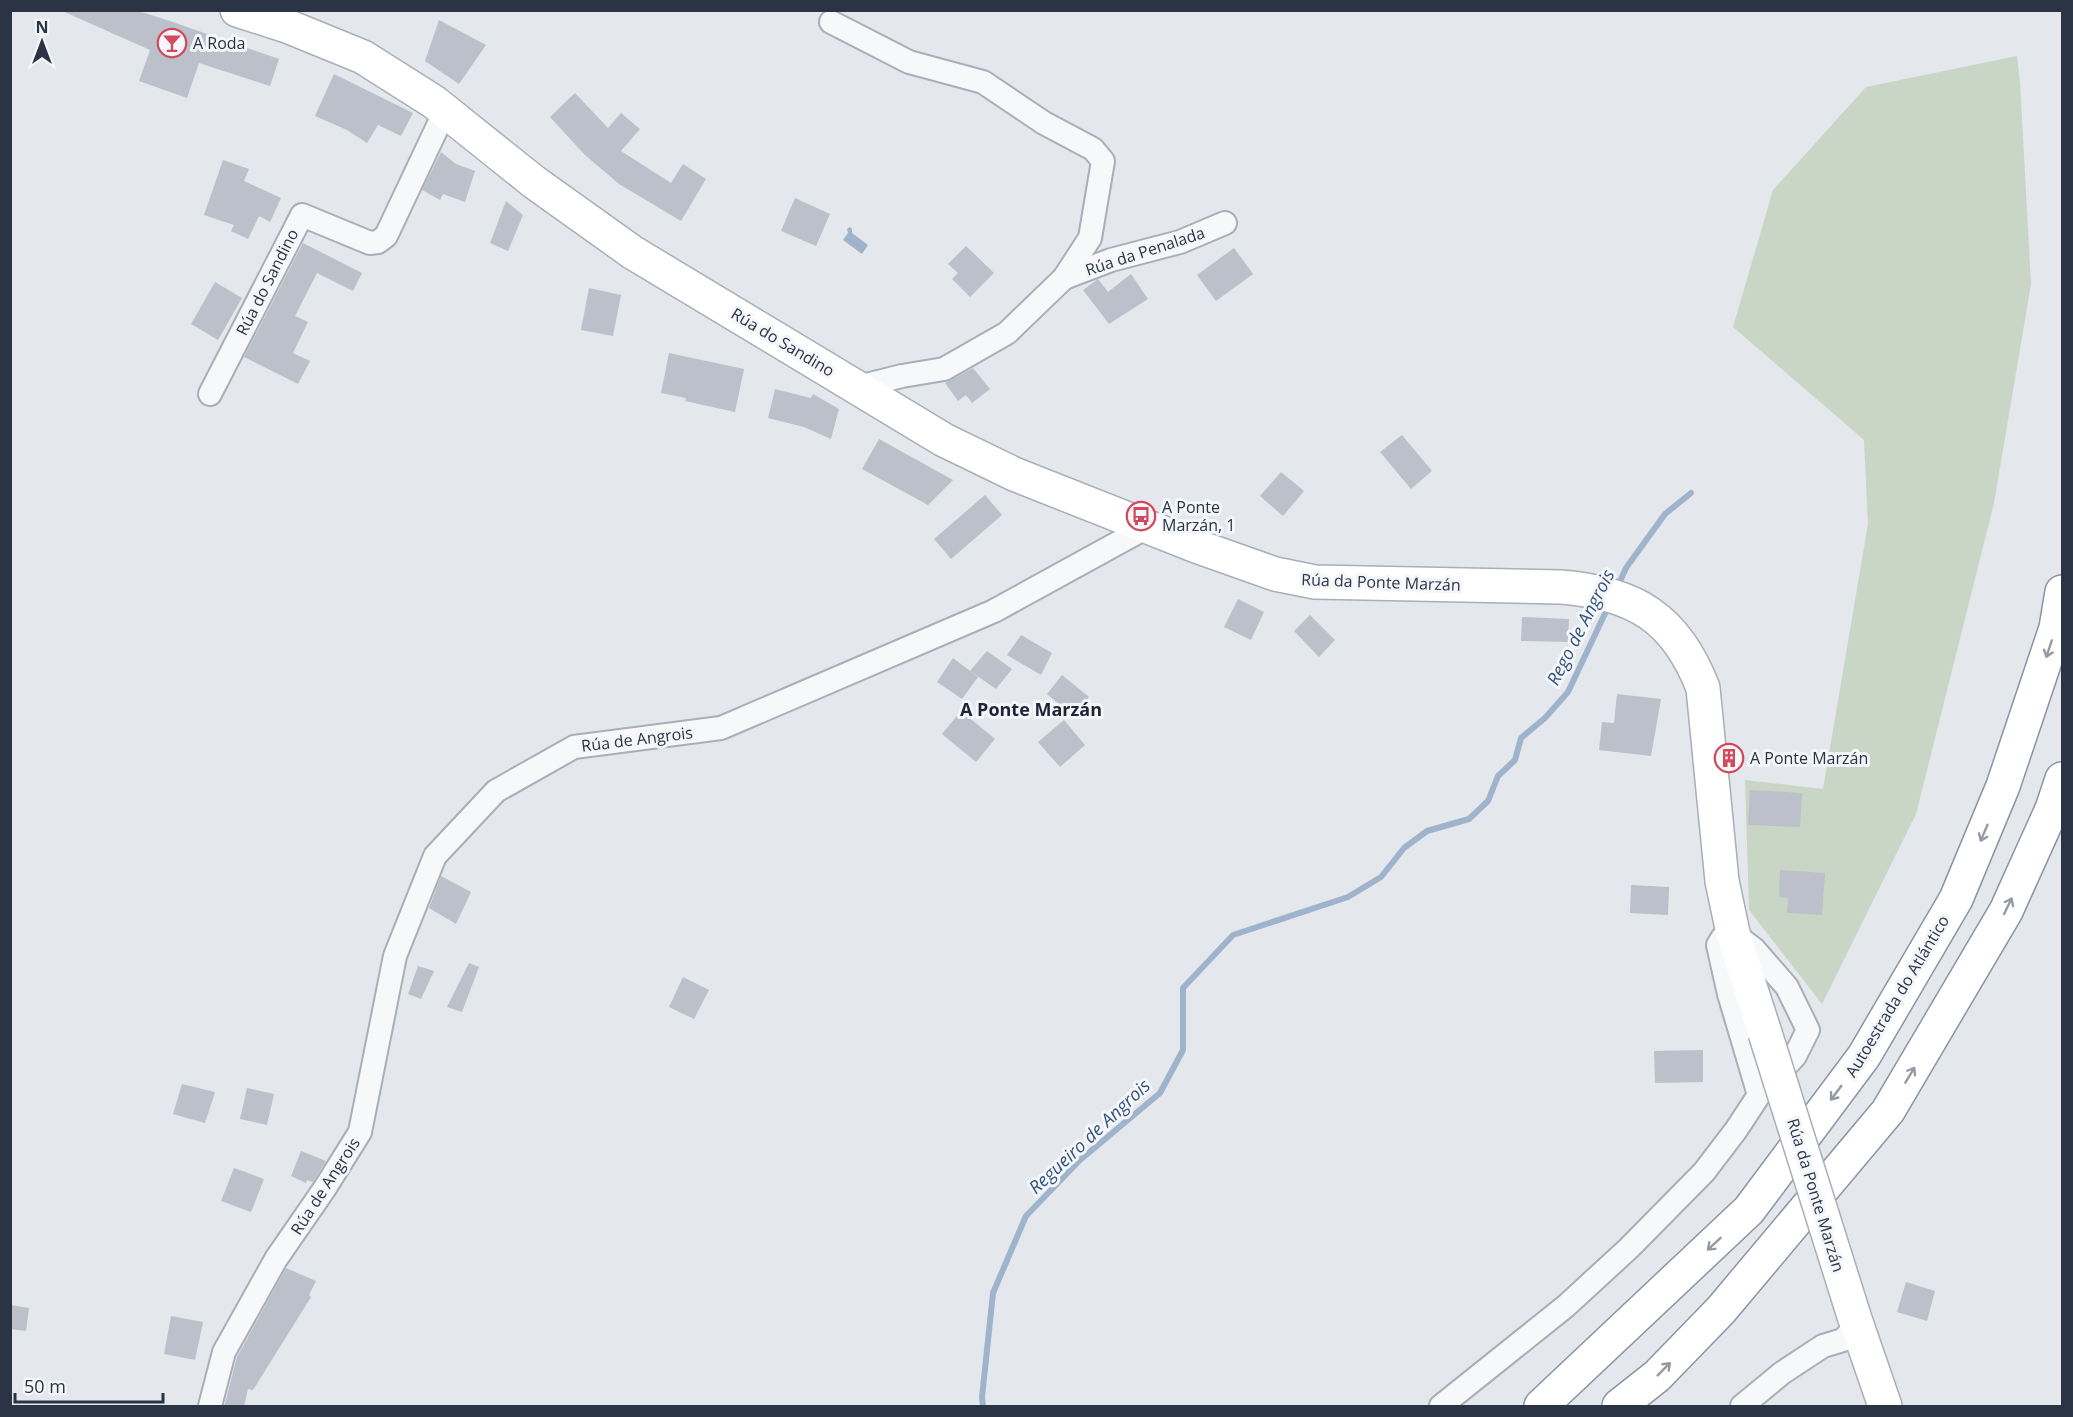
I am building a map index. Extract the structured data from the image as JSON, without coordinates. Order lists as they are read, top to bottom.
{
  "streets": {
    "main road": ["Rúa do Sandino", "Rúa da Ponte Marzán", "Autoestrada do Atlántico"],
    "street": ["Rúa da Penalada", "Rúa de Angrois"]
  },
  "crossings": [
    ["Rúa da Penalada", "Rúa do Sandino"],
    ["Rúa do Sandino", "Rúa da Ponte Marzán"],
    ["Rúa do Sandino", "Rúa de Angrois"],
    ["Rúa da Ponte Marzán", "Rúa de Angrois"]
  ],
  "districts": ["A Ponte Marzán"],
  "water": ["Rego de Angrois", "Regueiro de Angrois"],
  "places": {
    "bar": ["A Roda"],
    "bus stop": ["A Ponte Marzán, 1"],
    "building": ["A Ponte Marzán"]
  },
  "scale_bar": "50 m",
  "north": "top"
}
